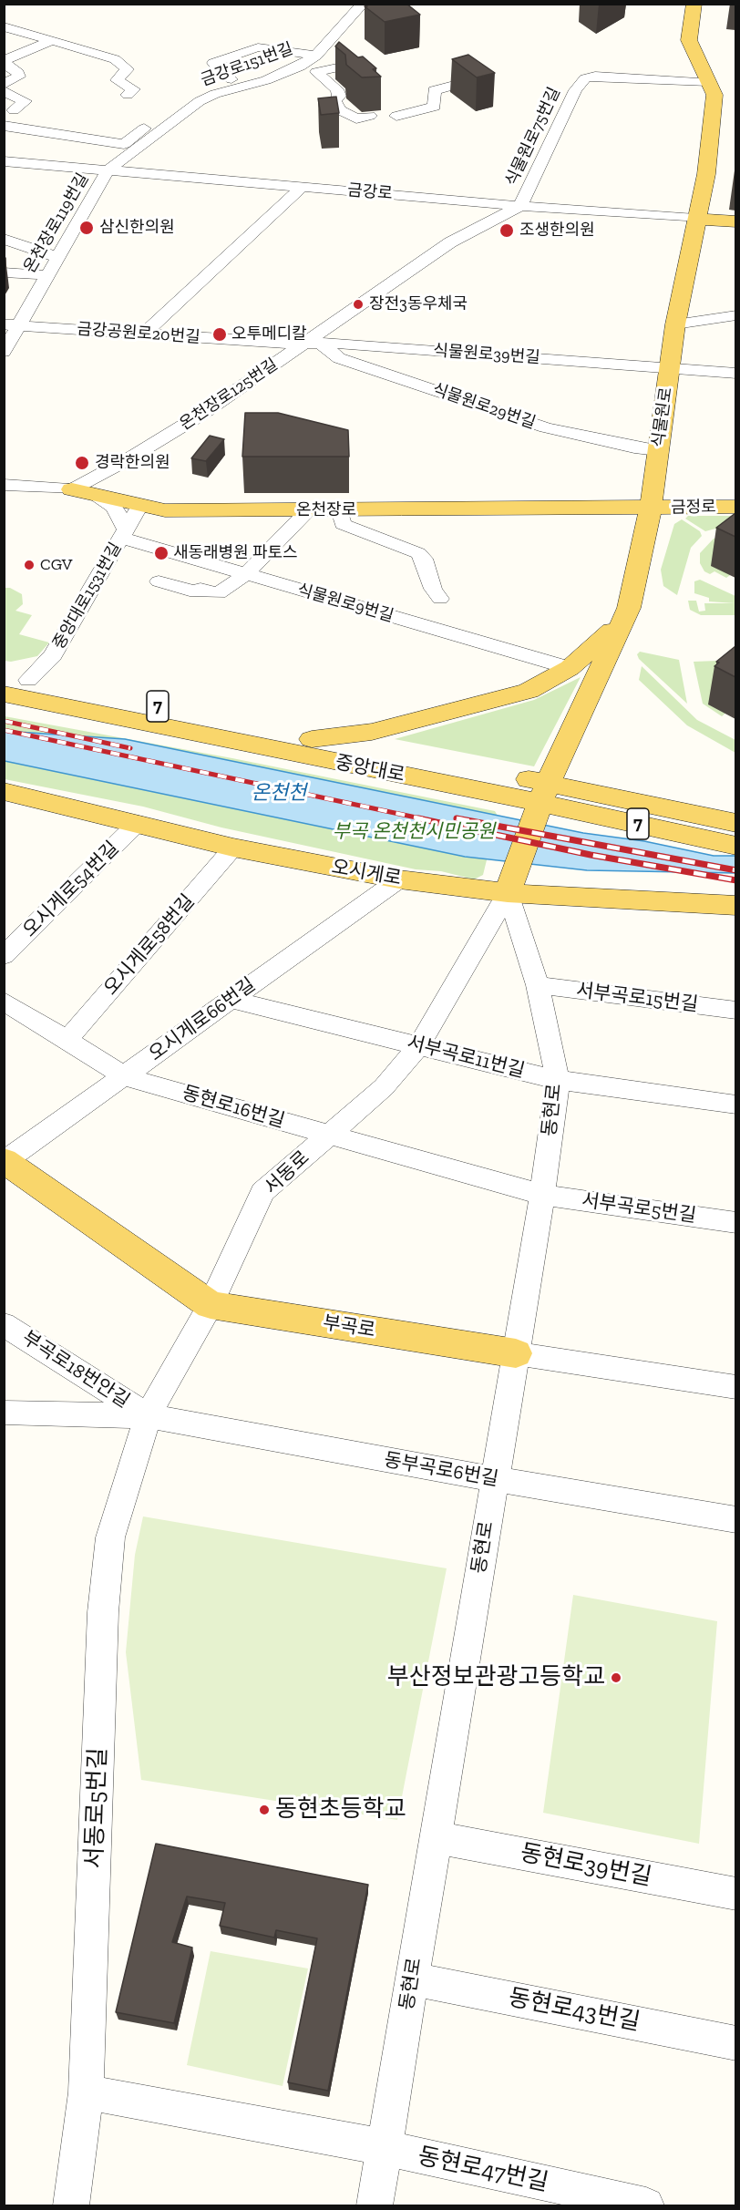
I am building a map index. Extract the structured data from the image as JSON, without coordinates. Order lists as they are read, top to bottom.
{
  "streets": {
    "main road": [
      "금강로",
      "식물원로",
      "금정로",
      "온천장로",
      "7",
      "중앙대로",
      "오시게로",
      "부곡로"
    ],
    "street": [
      "금강로151번길",
      "식물원로75번길",
      "온천장로119번길",
      "금강공원로20번길",
      "식물원로39번길",
      "온천장로125번길",
      "식물원로29번길",
      "중앙대로1531번길",
      "식물원로9번길",
      "오시게로54번길",
      "오시게로58번길",
      "서부곡로15번길",
      "오시게로66번길",
      "서부곡로11번길",
      "동현로16번길",
      "동현로",
      "서동로",
      "서부곡로5번길",
      "부곡로18번안길",
      "동부곡로6번길",
      "서동로5번길",
      "동현로39번길",
      "동현로43번길",
      "동현로47번길"
    ]
  },
  "crossings": [
    ["금강로151번길", "금강로"],
    ["금강로151번길", "온천장로119번길"],
    ["식물원로75번길", "금강로"],
    ["식물원로75번길", "온천장로125번길"],
    ["식물원로75번길", "식물원로"],
    ["금강로", "온천장로119번길"],
    ["금강로", "온천장로125번길"],
    ["금강로", "식물원로"],
    ["온천장로119번길", "금강공원로20번길"],
    ["금강공원로20번길", "식물원로39번길"],
    ["금강공원로20번길", "온천장로125번길"],
    ["금강공원로20번길", "식물원로29번길"],
    ["식물원로39번길", "온천장로125번길"],
    ["식물원로39번길", "식물원로29번길"],
    ["식물원로39번길", "식물원로"],
    ["온천장로125번길", "식물원로29번길"],
    ["온천장로125번길", "온천장로"],
    ["식물원로29번길", "식물원로"],
    ["식물원로", "금정로"],
    ["식물원로", "온천장로"],
    ["식물원로", "중앙대로"],
    ["식물원로", "오시게로"],
    ["식물원로", "동현로"],
    ["식물원로", "서동로"],
    ["금정로", "온천장로"],
    ["온천장로", "중앙대로1531번길"],
    ["중앙대로1531번길", "식물원로9번길"],
    ["중앙대로1531번길", "중앙대로"],
    ["오시게로", "오시게로54번길"],
    ["오시게로", "오시게로58번길"],
    ["오시게로", "오시게로66번길"],
    ["오시게로", "동현로"],
    ["오시게로", "서동로"],
    ["오시게로58번길", "동현로16번길"],
    ["서부곡로15번길", "동현로"],
    ["오시게로66번길", "서부곡로11번길"],
    ["오시게로66번길", "동현로16번길"],
    ["오시게로66번길", "부곡로"],
    ["서부곡로11번길", "동현로"],
    ["서부곡로11번길", "서동로"],
    ["동현로16번길", "동현로"],
    ["동현로16번길", "서동로"],
    ["동현로16번길", "서부곡로5번길"],
    ["동현로", "서동로"],
    ["동현로", "서부곡로5번길"],
    ["동현로", "부곡로"],
    ["동현로", "동부곡로6번길"],
    ["동현로", "동현로39번길"],
    ["동현로", "동현로43번길"],
    ["동현로", "동현로47번길"],
    ["서동로", "부곡로"],
    ["서동로", "부곡로18번안길"],
    ["서동로", "동부곡로6번길"],
    ["서동로", "서동로5번길"],
    ["부곡로18번안길", "동부곡로6번길"],
    ["부곡로18번안길", "서동로5번길"],
    ["동부곡로6번길", "서동로5번길"],
    ["서동로5번길", "동현로47번길"]
  ],
  "water": ["온천천"],
  "parks": ["부곡 온천천시민공원"],
  "places": [
    "삼신한의원",
    "조생한의원",
    "장전3동우체국",
    "오투메디칼",
    "경락한의원",
    "새동래병원 파토스",
    "CGV",
    "부산정보관광고등학교",
    "동현초등학교"
  ]
}
